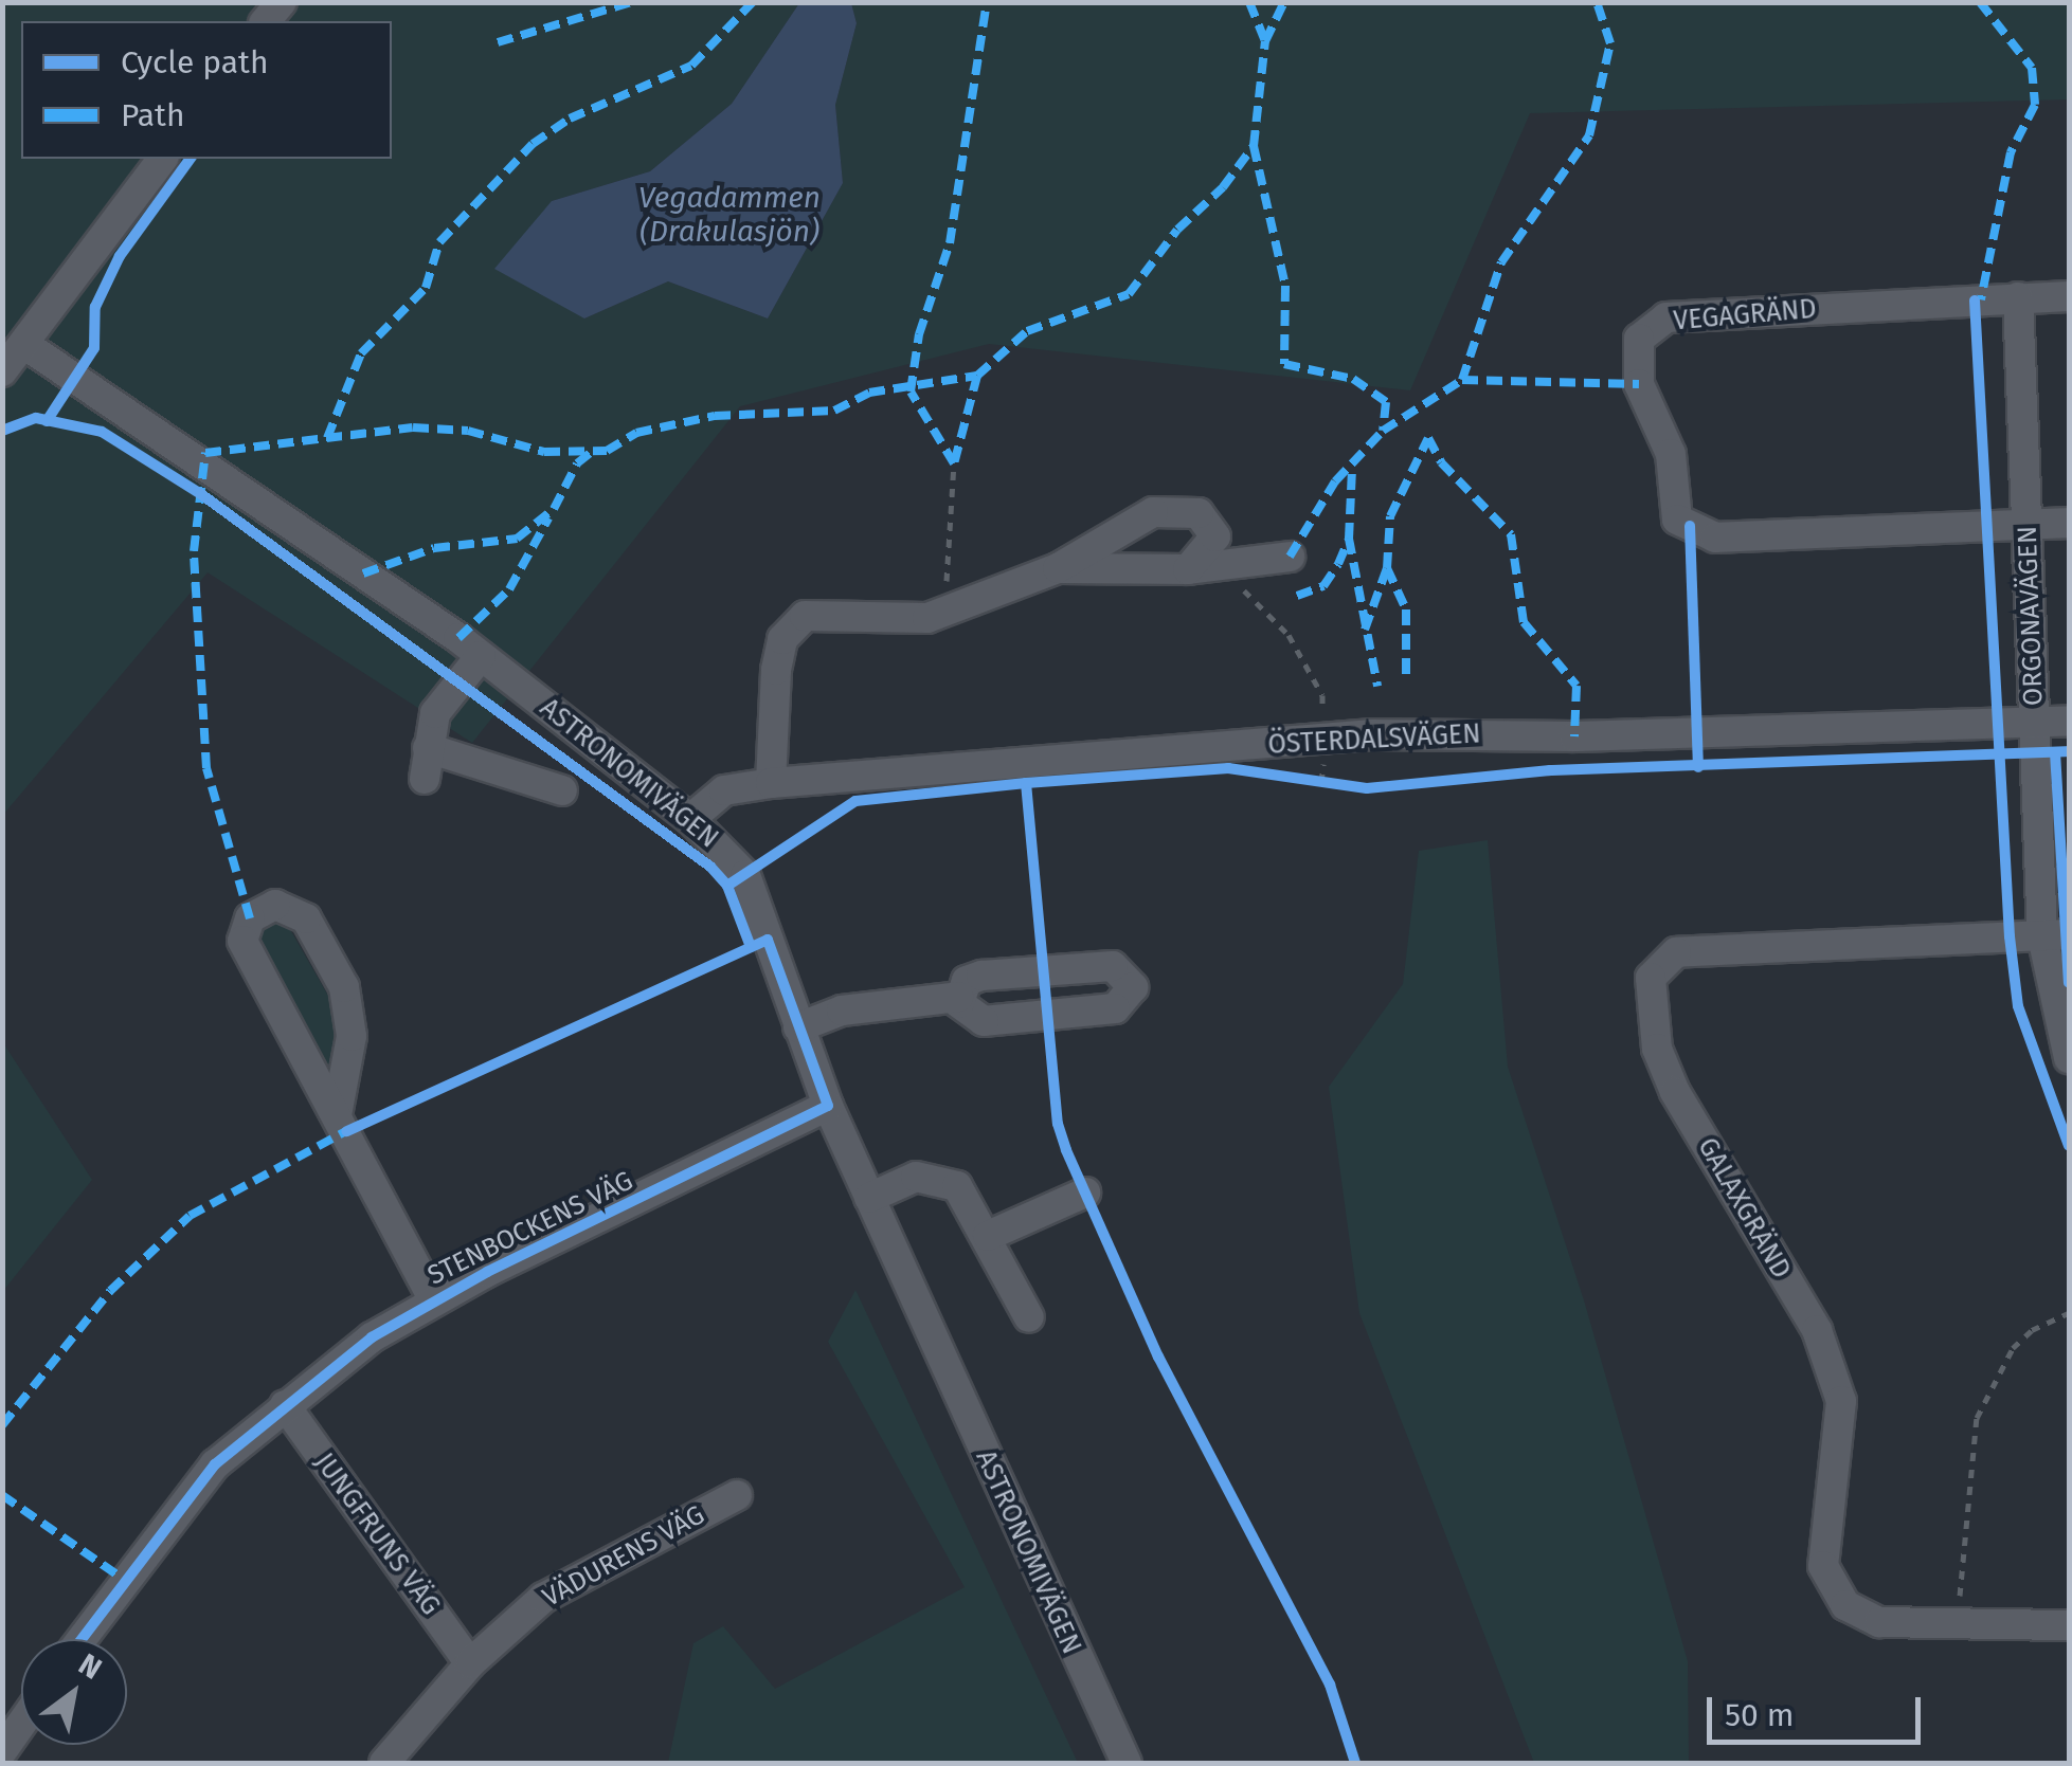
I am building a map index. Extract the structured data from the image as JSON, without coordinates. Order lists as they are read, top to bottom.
{
  "streets": {
    "street": [
      "VEGAGRÄND",
      "ORGONAVÄGEN",
      "ÖSTERDALSVÄGEN",
      "ASTRONOMIVÄGEN",
      "GALAXGRÄND",
      "STENBOCKENS VÄG",
      "JUNGFRUNS VÄG",
      "VÄDURENS VÄG"
    ]
  },
  "crossings": [
    ["VEGAGRÄND", "ORGONAVÄGEN"],
    ["ORGONAVÄGEN", "ÖSTERDALSVÄGEN"],
    ["ORGONAVÄGEN", "GALAXGRÄND"],
    ["ÖSTERDALSVÄGEN", "ASTRONOMIVÄGEN"],
    ["ASTRONOMIVÄGEN", "STENBOCKENS VÄG"],
    ["STENBOCKENS VÄG", "JUNGFRUNS VÄG"],
    ["JUNGFRUNS VÄG", "VÄDURENS VÄG"]
  ],
  "water": ["Vegadammen (Drakulasjön)"],
  "legend": ["Cycle path", "Path"],
  "scale_bar": "50 m",
  "north": "top right"
}
